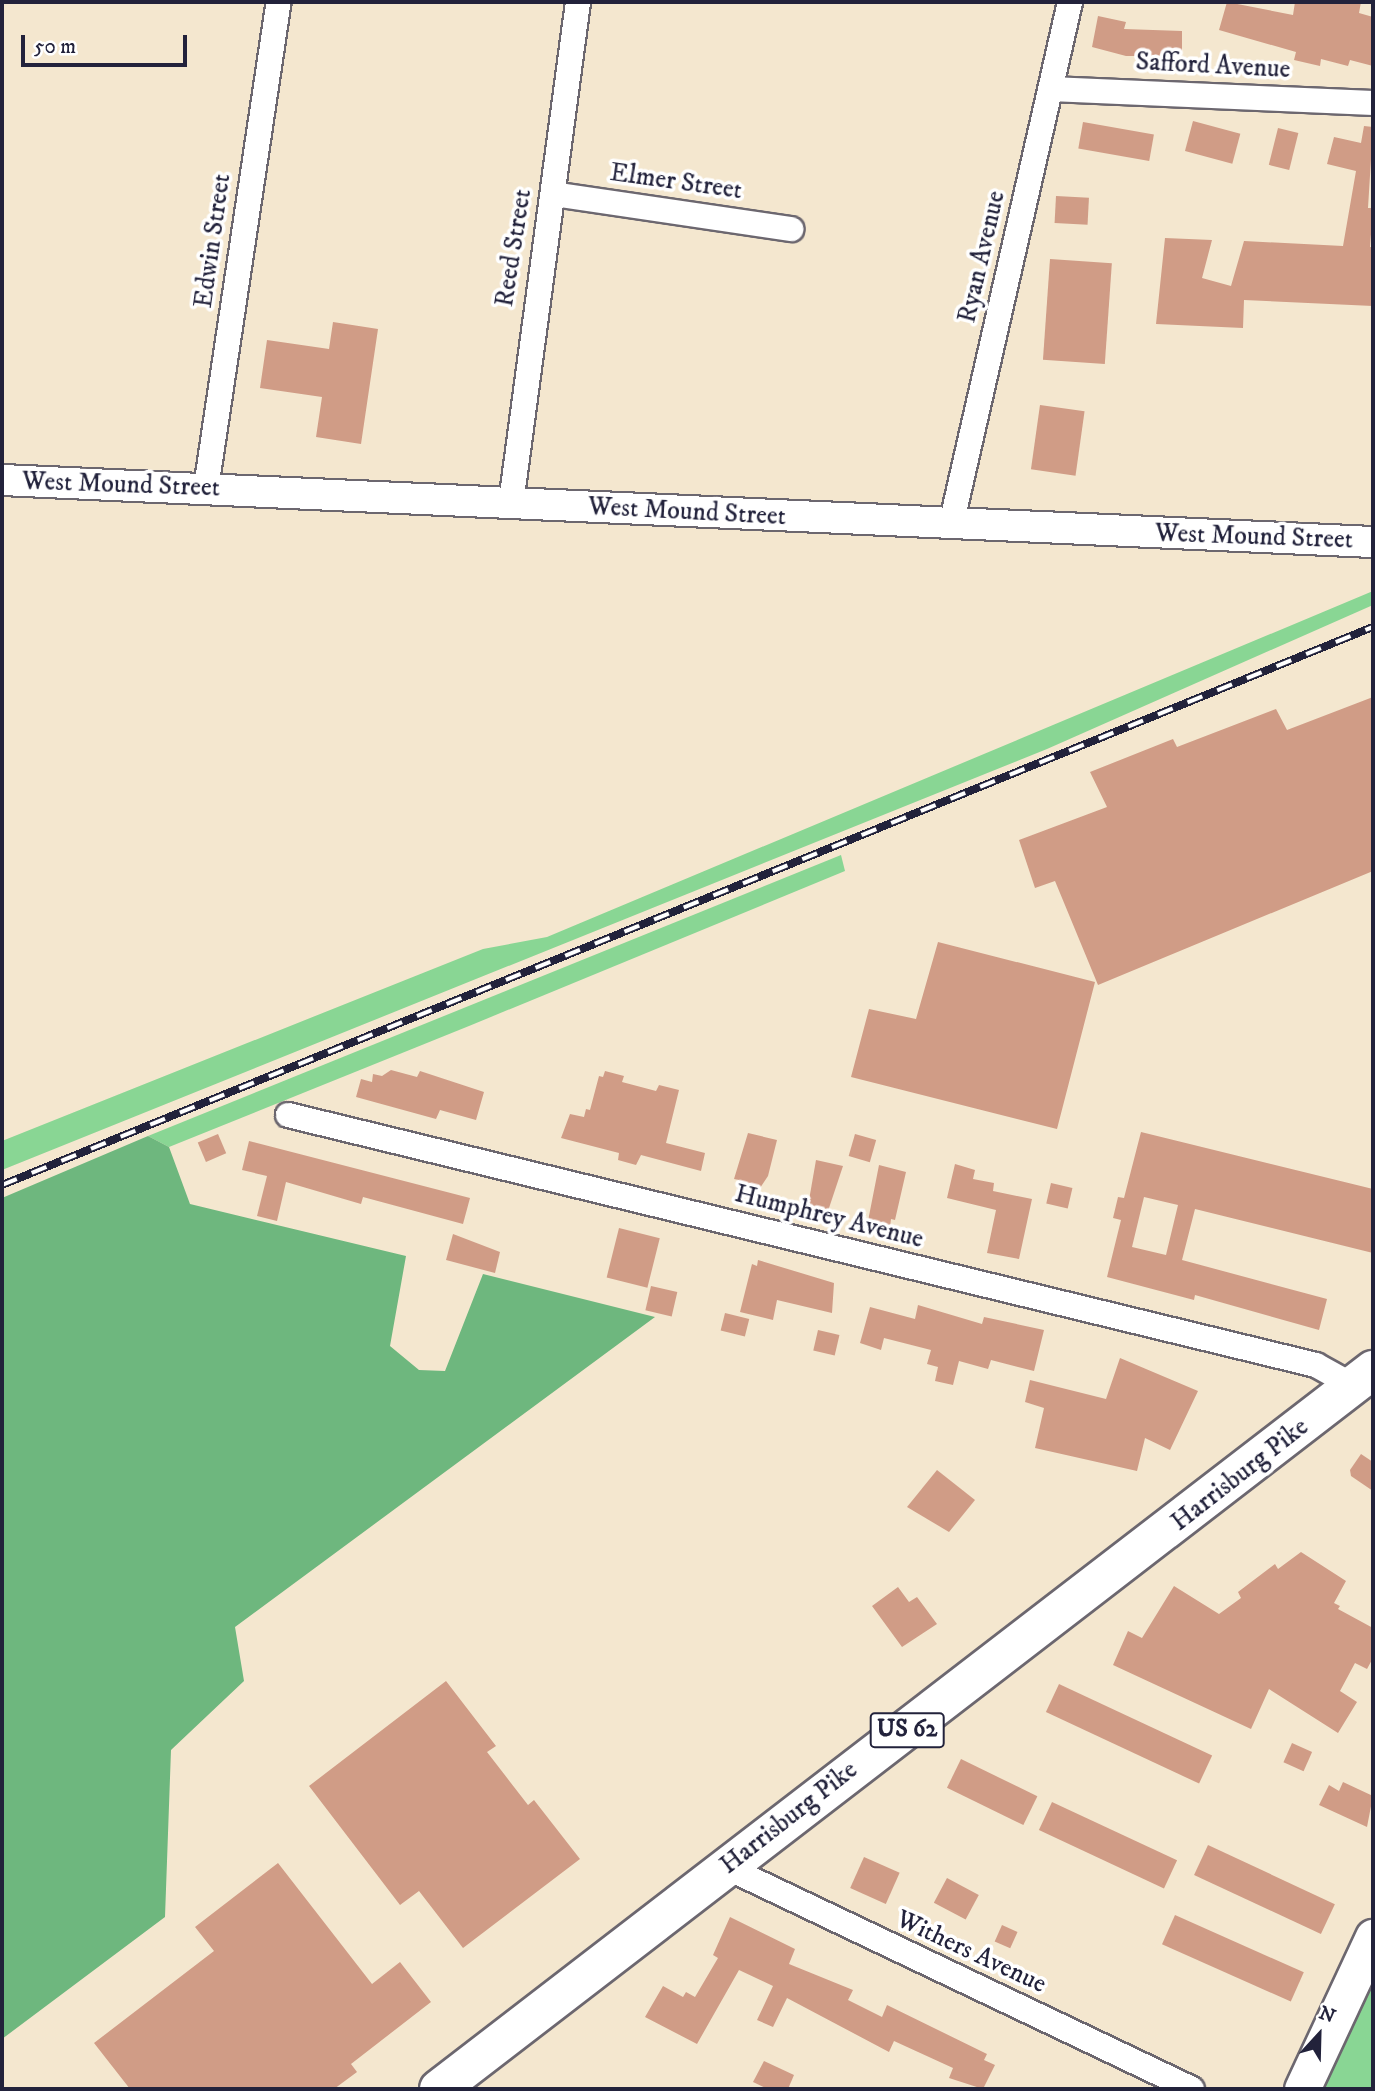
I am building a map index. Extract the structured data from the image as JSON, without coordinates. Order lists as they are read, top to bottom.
{
  "streets": {
    "main road": ["Harrisburg Pike", "US 62"],
    "street": [
      "Safford Avenue",
      "Elmer Street",
      "Edwin Street",
      "Reed Street",
      "Ryan Avenue",
      "West Mound Street",
      "Humphrey Avenue",
      "Withers Avenue"
    ]
  },
  "crossings": [
    ["Safford Avenue", "Ryan Avenue"],
    ["Elmer Street", "Reed Street"],
    ["Edwin Street", "West Mound Street"],
    ["Reed Street", "West Mound Street"],
    ["Ryan Avenue", "West Mound Street"],
    ["Humphrey Avenue", "Harrisburg Pike"],
    ["Harrisburg Pike", "Withers Avenue"]
  ],
  "scale_bar": "50 m",
  "north": "top"
}
